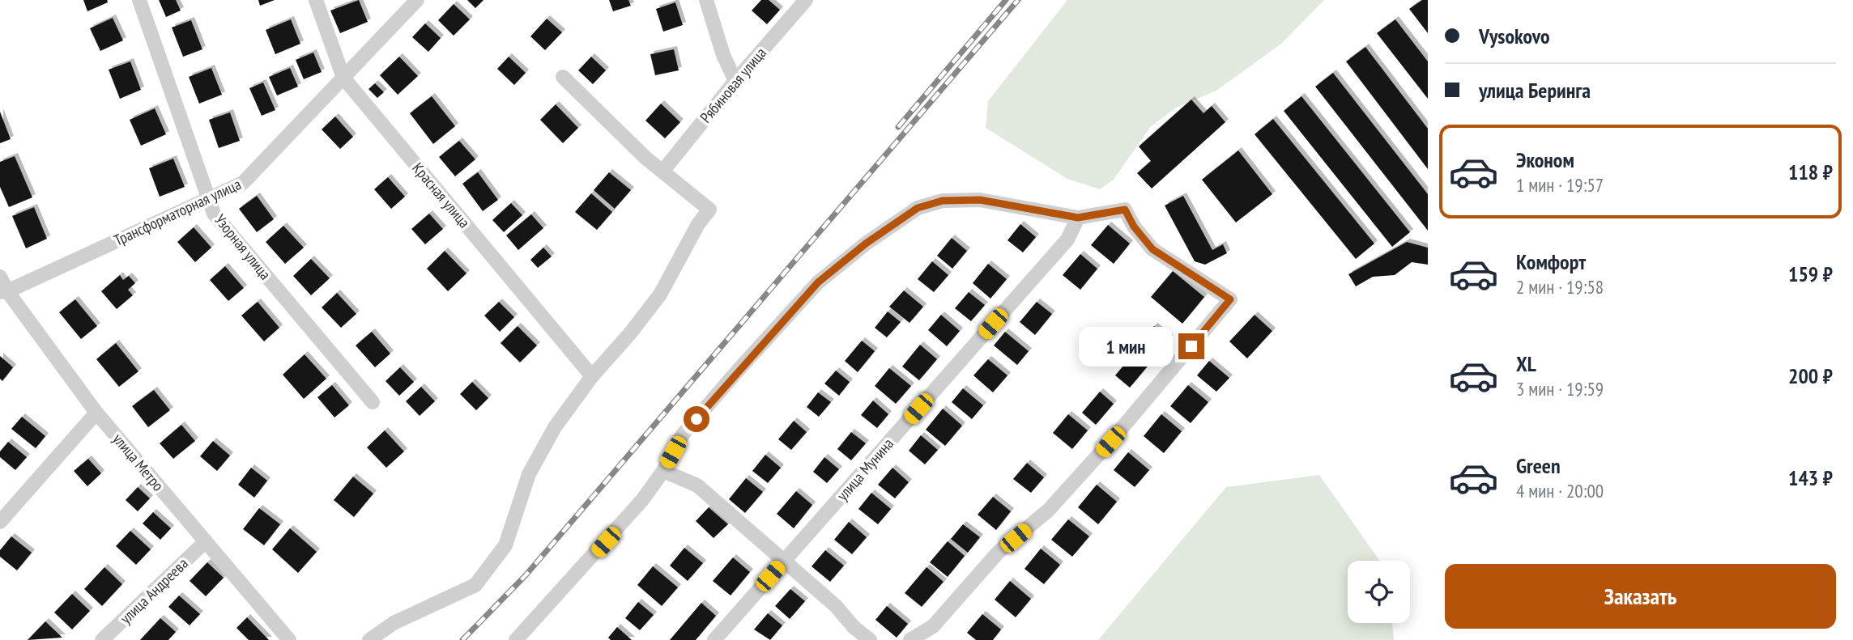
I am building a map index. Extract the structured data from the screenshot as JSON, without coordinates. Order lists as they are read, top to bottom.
{
  "streets": {
    "street": [
      "Рябиновая улица",
      "Красная улица",
      "Трансформаторная улица",
      "Узорная улица",
      "улица Метро",
      "улица Мунина",
      "улица Андреева"
    ]
  },
  "crossings": [
    ["Красная улица", "Трансформаторная улица"],
    ["Трансформаторная улица", "Узорная улица"],
    ["Трансформаторная улица", "улица Метро"],
    ["улица Метро", "улица Андреева"]
  ],
  "page": {
    "banner": ["Vysokovo", "улица Беринга"],
    "list": [
      {
        "name": "Эконом",
        "note": "1 мин · 19:57",
        "value": "118 ₽"
      },
      {
        "name": "Комфорт",
        "note": "2 мин · 19:58",
        "value": "159 ₽"
      },
      {
        "name": "XL",
        "note": "3 мин · 19:59",
        "value": "200 ₽"
      },
      {
        "name": "Green",
        "note": "4 мин · 20:00",
        "value": "143 ₽"
      }
    ],
    "bubble": "1 мин",
    "buttons": "Заказать"
  }
}
